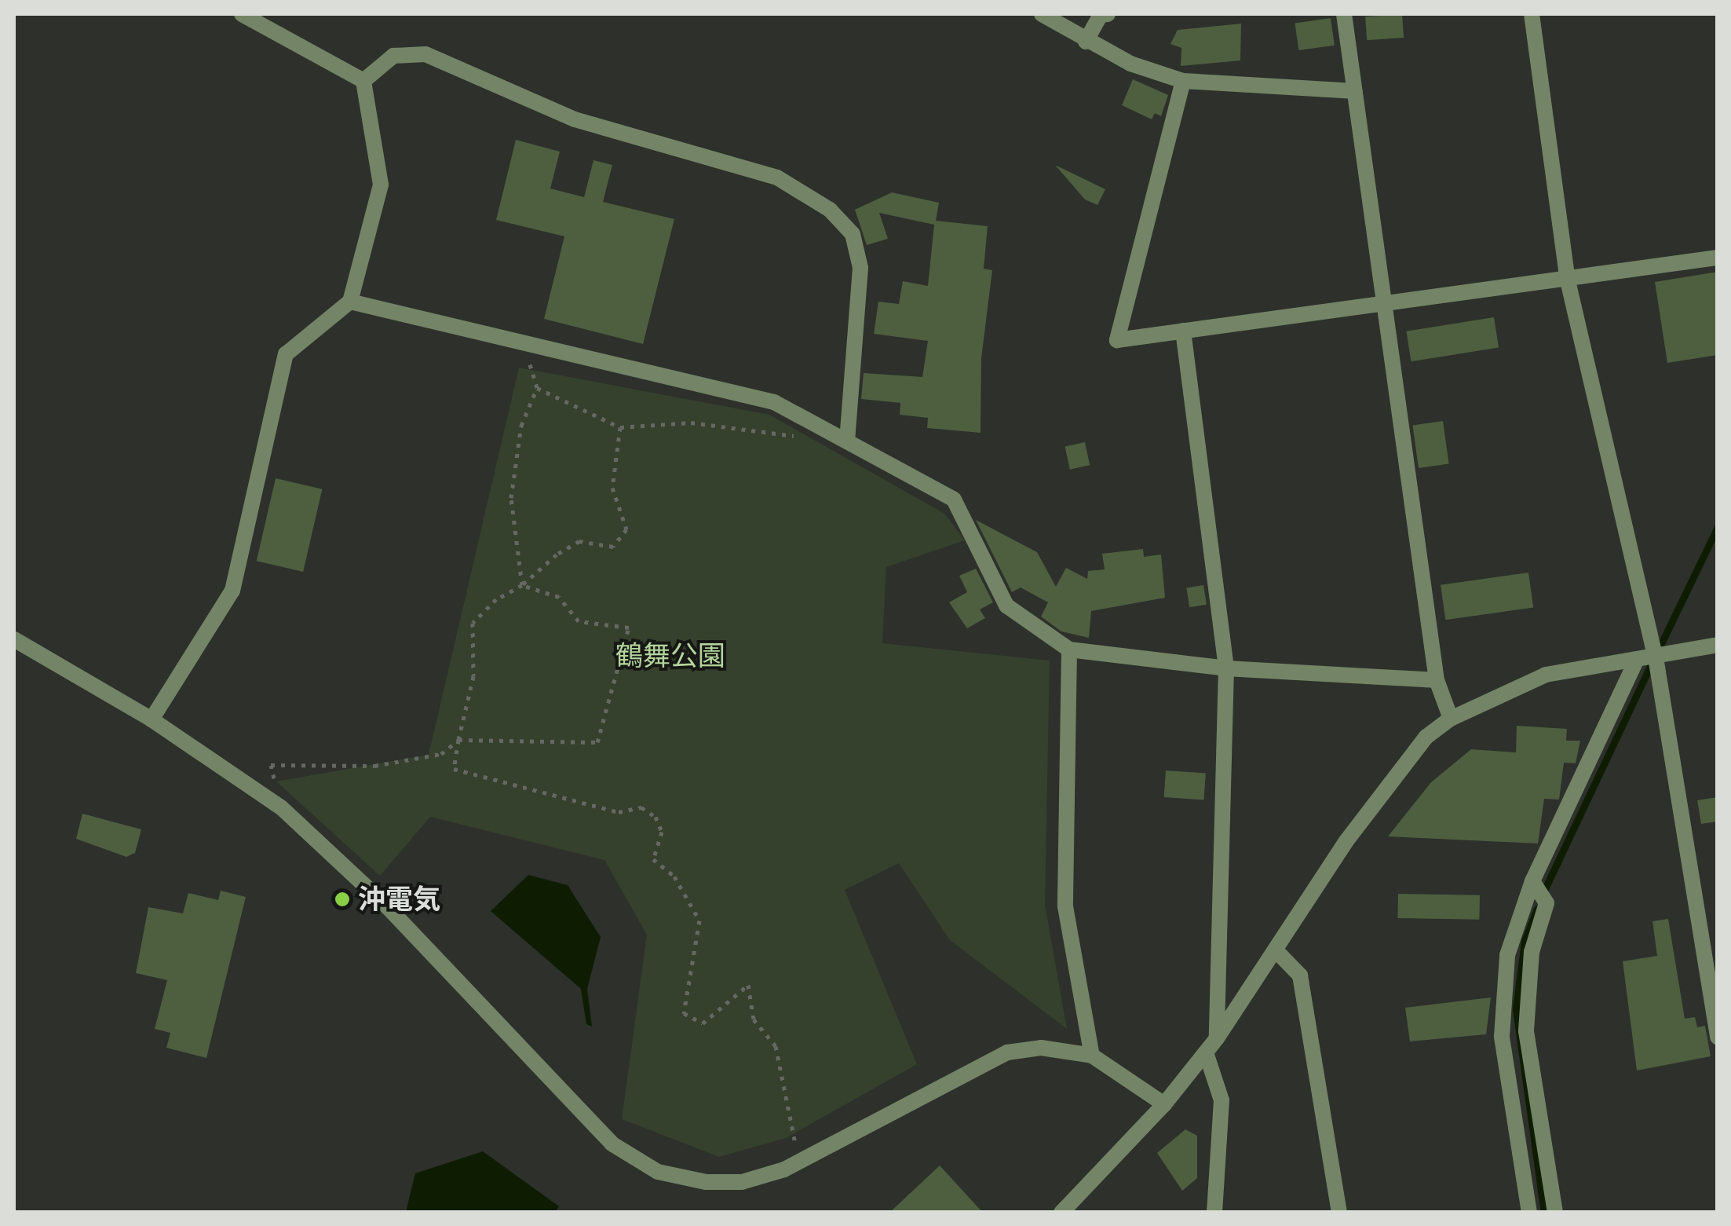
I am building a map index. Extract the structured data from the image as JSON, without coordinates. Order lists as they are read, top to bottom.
{
  "parks": ["鶴舞公園"],
  "places": ["沖電気"]
}
